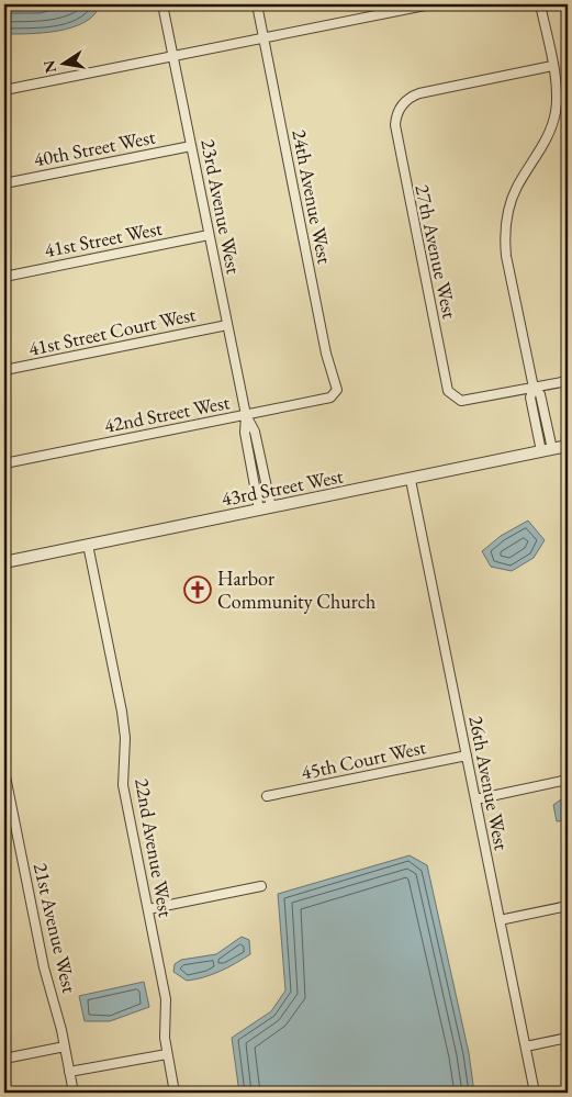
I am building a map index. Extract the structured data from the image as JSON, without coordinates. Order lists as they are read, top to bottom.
{
  "streets": {
    "street": [
      "40th Street West",
      "24th Avenue West",
      "23rd Avenue West",
      "41st Street West",
      "27th Avenue West",
      "41st Street Court West",
      "42nd Street West",
      "43rd Street West",
      "45th Court West",
      "26th Avenue West",
      "22nd Avenue West",
      "21st Avenue West"
    ]
  },
  "crossings": [
    ["40th Street West", "23rd Avenue West"],
    ["24th Avenue West", "42nd Street West"],
    ["23rd Avenue West", "41st Street West"],
    ["23rd Avenue West", "41st Street Court West"],
    ["23rd Avenue West", "42nd Street West"],
    ["23rd Avenue West", "43rd Street West"],
    ["43rd Street West", "26th Avenue West"],
    ["43rd Street West", "22nd Avenue West"],
    ["45th Court West", "26th Avenue West"]
  ],
  "places": {
    "church": ["Harbor Community Church"]
  },
  "north": "left"
}
